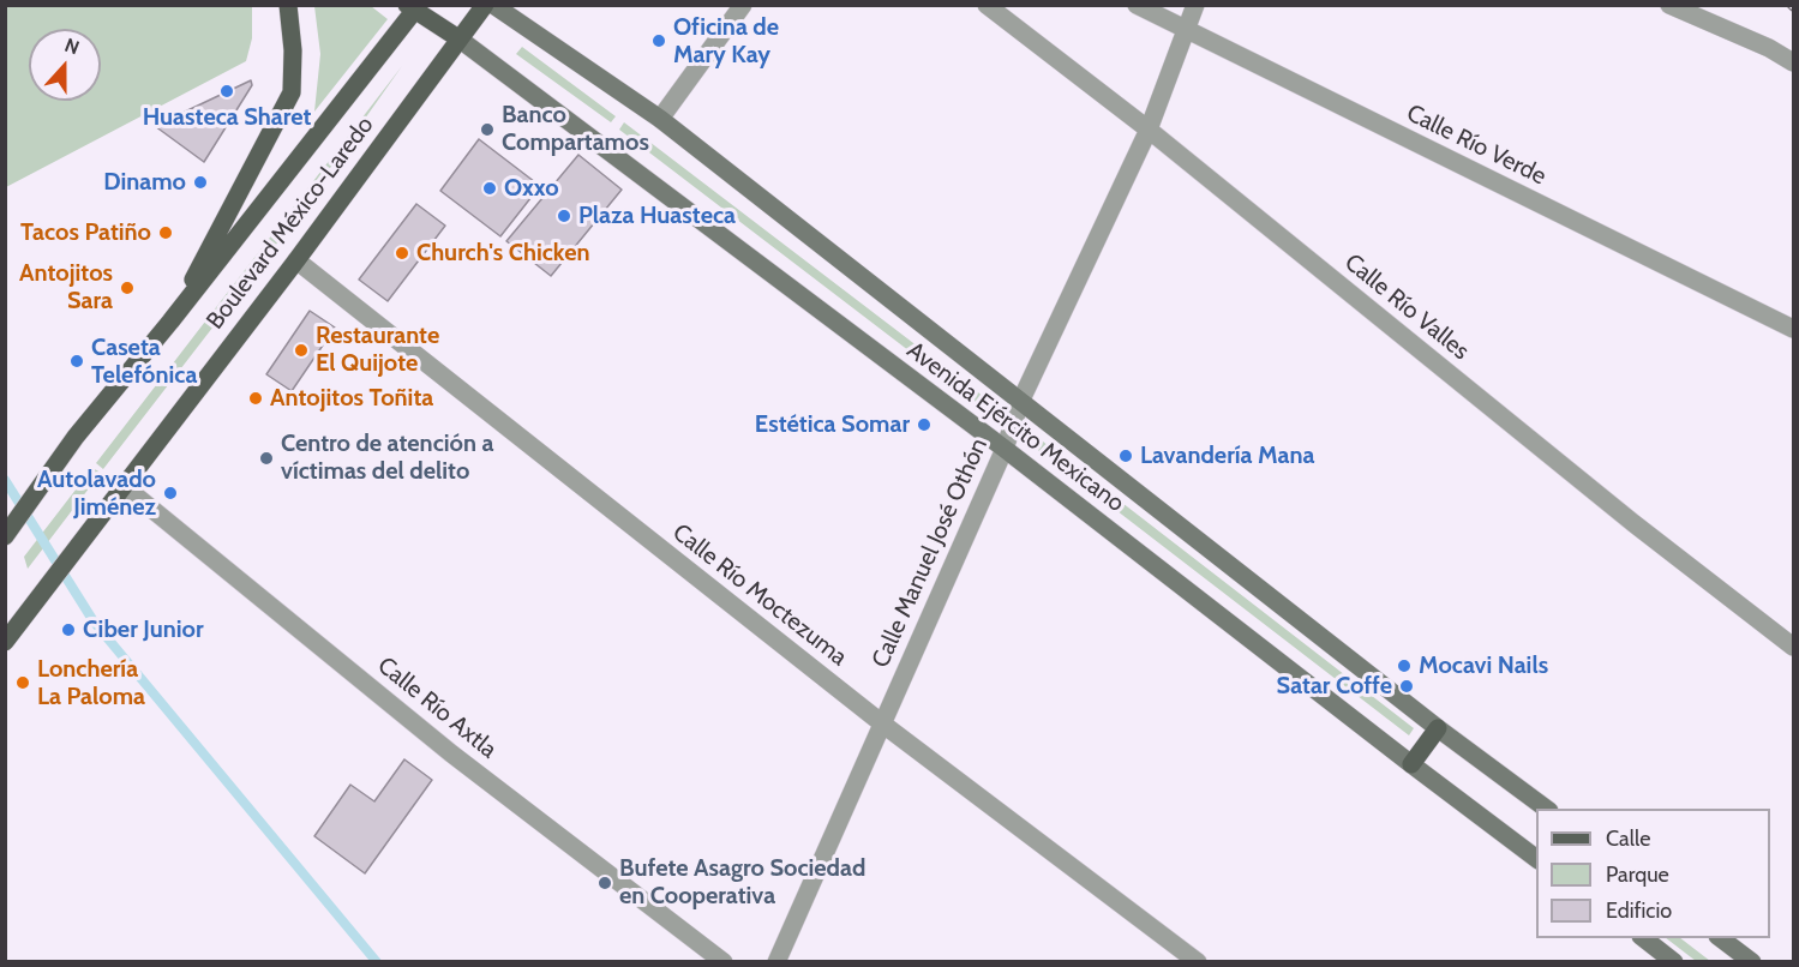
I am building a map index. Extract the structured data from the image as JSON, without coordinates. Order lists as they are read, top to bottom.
{
  "streets": {
    "main road": ["Boulevard México-Laredo", "Avenida Ejército Mexicano"],
    "street": [
      "Calle Río Verde",
      "Calle Río Valles",
      "Calle Manuel José Othón",
      "Calle Río Moctezuma",
      "Calle Río Axtla"
    ]
  },
  "crossings": [
    ["Calle Río Verde", "Calle Manuel José Othón"],
    ["Boulevard México-Laredo", "Avenida Ejército Mexicano"],
    ["Boulevard México-Laredo", "Calle Río Moctezuma"],
    ["Boulevard México-Laredo", "Calle Río Axtla"],
    ["Calle Río Valles", "Calle Manuel José Othón"],
    ["Avenida Ejército Mexicano", "Calle Manuel José Othón"],
    ["Calle Manuel José Othón", "Calle Río Moctezuma"]
  ],
  "places": [
    "Oficina de Mary Kay",
    "Huasteca Sharet",
    "Banco Compartamos",
    "Dinamo",
    "Oxxo",
    "Plaza Huasteca",
    "Tacos Patiño",
    "Church's Chicken",
    "Antojitos Sara",
    "Restaurante El Quijote",
    "Caseta Telefónica",
    "Antojitos Toñita",
    "Estética Somar",
    "Lavandería Mana",
    "Centro de atención a víctimas del delito",
    "Autolavado Jiménez",
    "Ciber Junior",
    "Mocavi Nails",
    "Lonchería La Paloma",
    "Satar Coffe",
    "Bufete Asagro Sociedad en Cooperativa"
  ],
  "legend": ["Calle", "Parque", "Edificio"],
  "north": "top"
}
